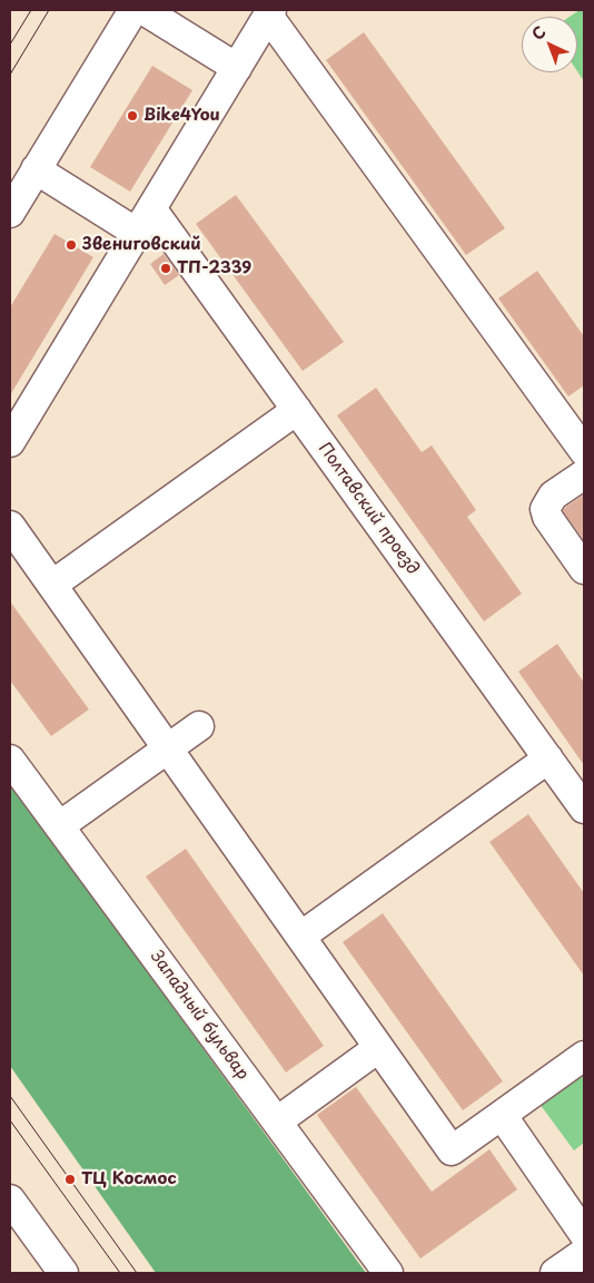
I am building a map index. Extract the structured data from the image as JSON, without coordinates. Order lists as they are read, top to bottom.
{
  "streets": {
    "street": ["Полтавский проезд", "Западный бульвар"]
  },
  "places": [
    "Bike4You",
    "Звениговский",
    "ТП-2339",
    "ТЦ Космос"
  ],
  "north": "top left"
}
